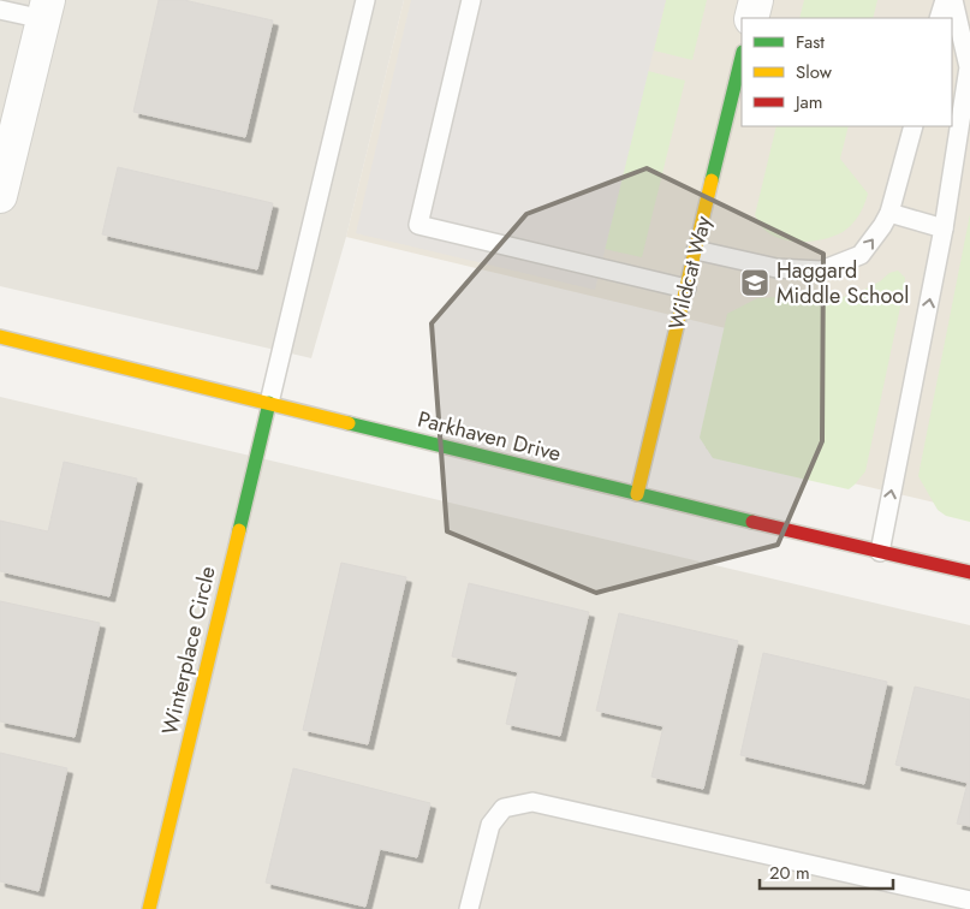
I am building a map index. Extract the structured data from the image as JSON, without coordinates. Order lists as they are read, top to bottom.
{
  "streets": {
    "street": ["Wildcat Way", "Parkhaven Drive", "Winterplace Circle"]
  },
  "crossings": [
    ["Wildcat Way", "Parkhaven Drive"],
    ["Parkhaven Drive", "Winterplace Circle"]
  ],
  "places": {
    "school or university": ["Haggard Middle School"]
  },
  "legend": ["Fast", "Slow", "Jam"],
  "scale_bar": "20 m"
}
